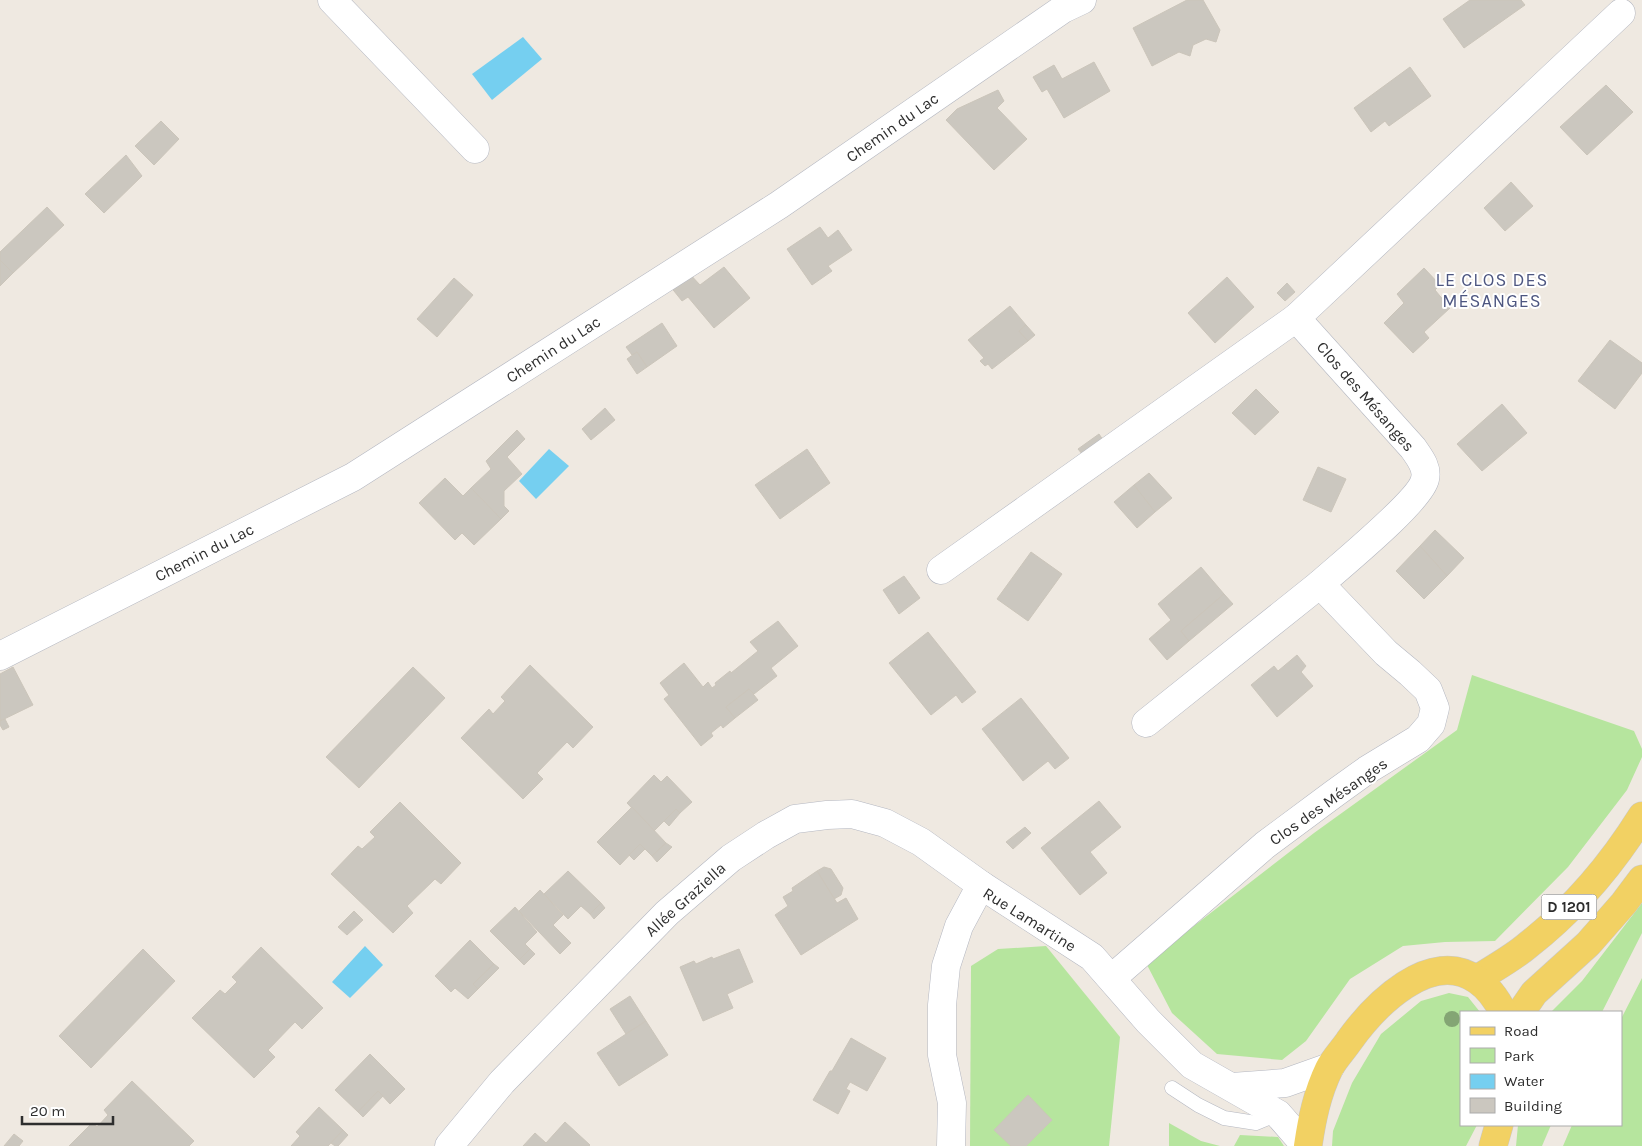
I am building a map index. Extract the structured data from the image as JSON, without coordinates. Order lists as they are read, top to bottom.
{
  "streets": {
    "main road": ["D 1201"],
    "street": [
      "Chemin du Lac",
      "Clos des Mésanges",
      "Allée Graziella",
      "Rue Lamartine"
    ]
  },
  "crossings": [
    ["Clos des Mésanges", "Rue Lamartine"],
    ["Allée Graziella", "Rue Lamartine"]
  ],
  "districts": ["LE CLOS DES MÉSANGES"],
  "legend": [
    "Road",
    "Park",
    "Water",
    "Building"
  ],
  "scale_bar": "20 m"
}
